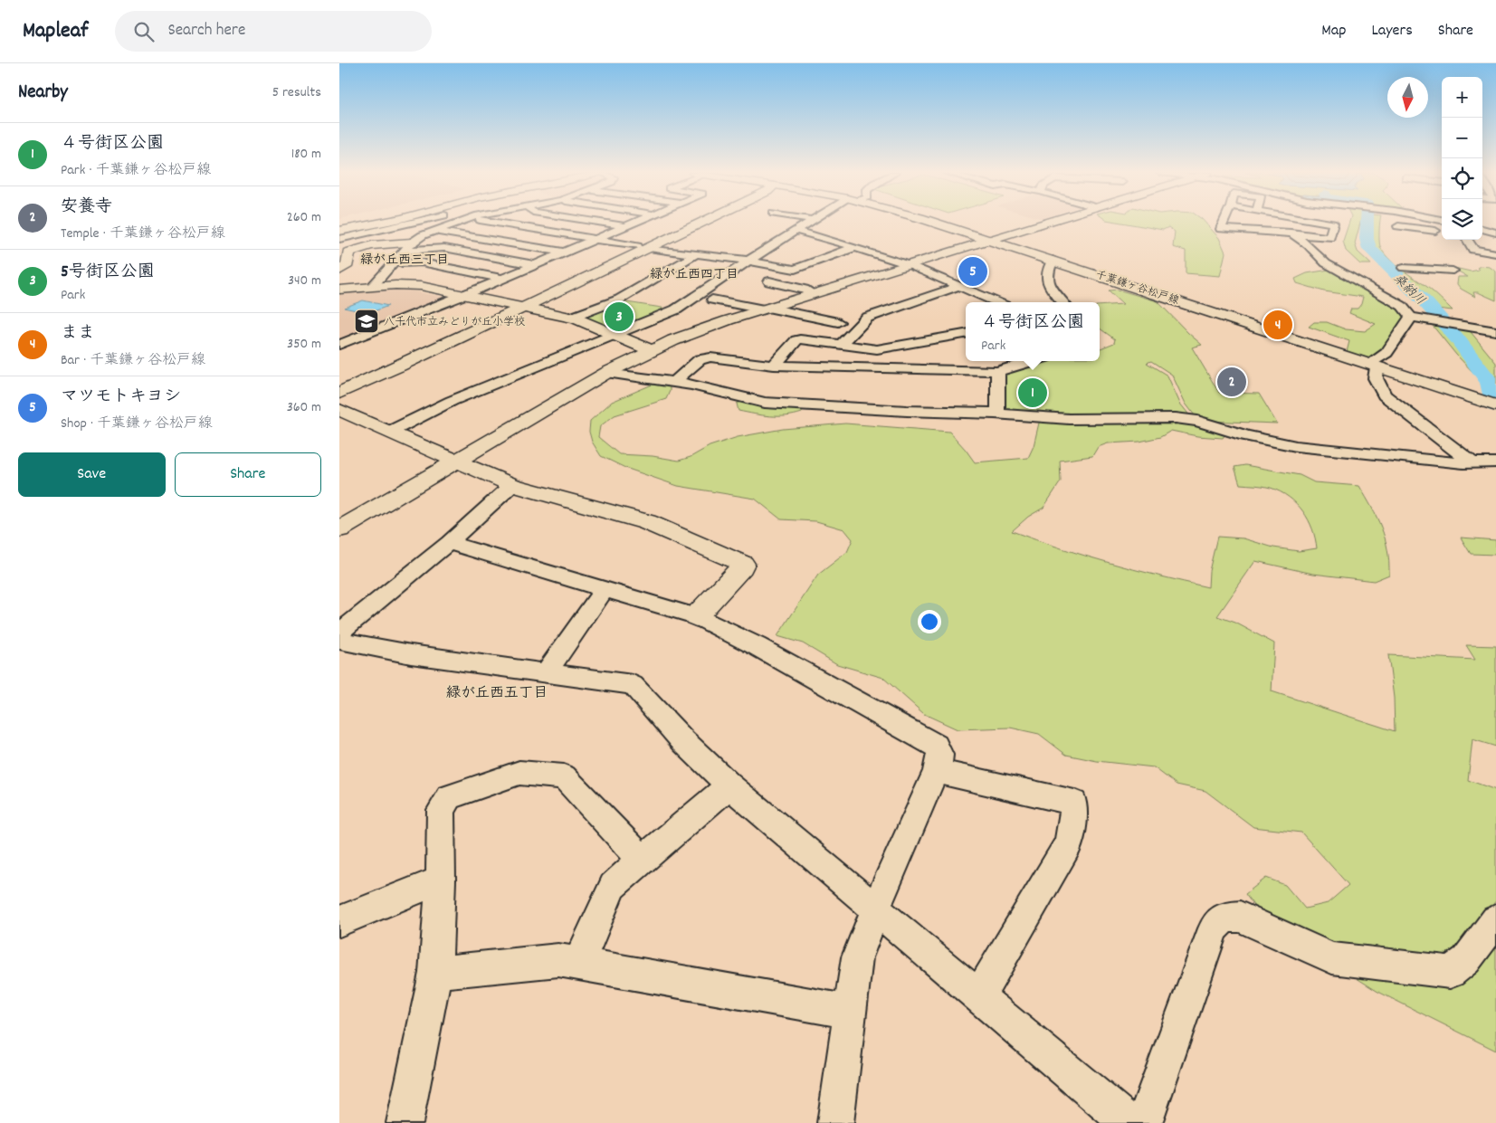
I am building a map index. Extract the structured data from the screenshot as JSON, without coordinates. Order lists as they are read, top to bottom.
{
  "streets": {
    "street": ["千葉鎌ヶ谷松戸線"]
  },
  "districts": ["緑が丘西三丁目", "緑が丘西四丁目", "緑が丘西五丁目"],
  "water": ["桑納川"],
  "places": {
    "school or university": ["八千代市立みどりが丘小学校"]
  },
  "north": "bottom",
  "page": {
    "header": "Mapleaf",
    "search": "Search here",
    "nav": ["Map", "Layers", "Share"],
    "heading": ["Nearby", "5 results"],
    "map_buttons": ["+", "−"],
    "list": [
      {
        "mark": "1",
        "name": "４号街区公園",
        "note": "Park · 千葉鎌ヶ谷松戸線",
        "value": "180 m"
      },
      {
        "mark": "2",
        "name": "安養寺",
        "note": "Temple · 千葉鎌ヶ谷松戸線",
        "value": "260 m"
      },
      {
        "mark": "3",
        "name": "5号街区公園",
        "note": "Park",
        "value": "340 m"
      },
      {
        "mark": "4",
        "name": "まま",
        "note": "Bar · 千葉鎌ヶ谷松戸線",
        "value": "350 m"
      },
      {
        "mark": "5",
        "name": "マツモトキヨシ",
        "note": "Shop · 千葉鎌ヶ谷松戸線",
        "value": "360 m"
      }
    ],
    "pins": [
      "5",
      "3",
      "4",
      "2",
      "1"
    ],
    "popup": ["４号街区公園", "Park"],
    "buttons": ["Save", "Share"]
  }
}
